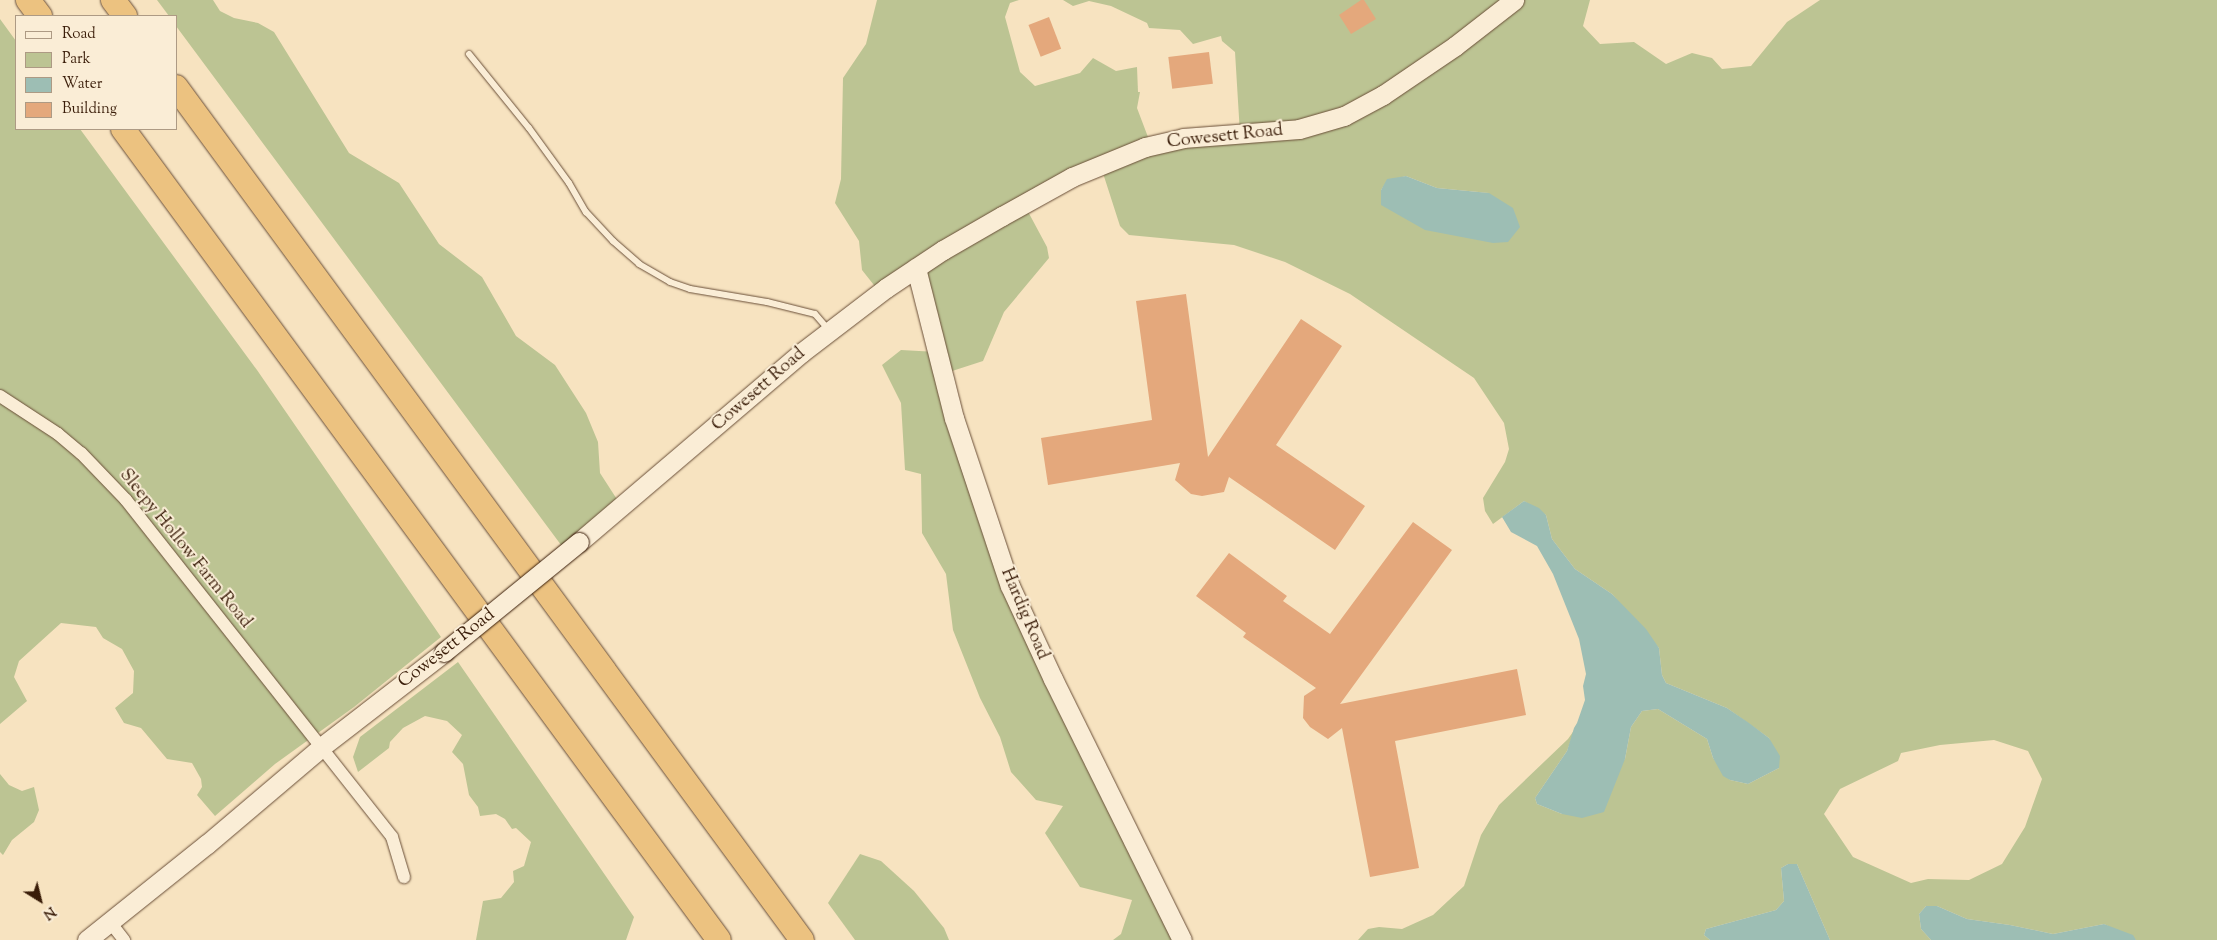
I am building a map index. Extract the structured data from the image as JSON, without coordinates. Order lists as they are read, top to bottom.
{
  "streets": {
    "main road": ["Cowesett Road", "Hardig Road"],
    "street": ["Sleepy Hollow Farm Road"]
  },
  "crossings": [
    ["Cowesett Road", "Sleepy Hollow Farm Road"],
    ["Cowesett Road", "Hardig Road"]
  ],
  "legend": [
    "Road",
    "Park",
    "Water",
    "Building"
  ],
  "north": "bottom right"
}
